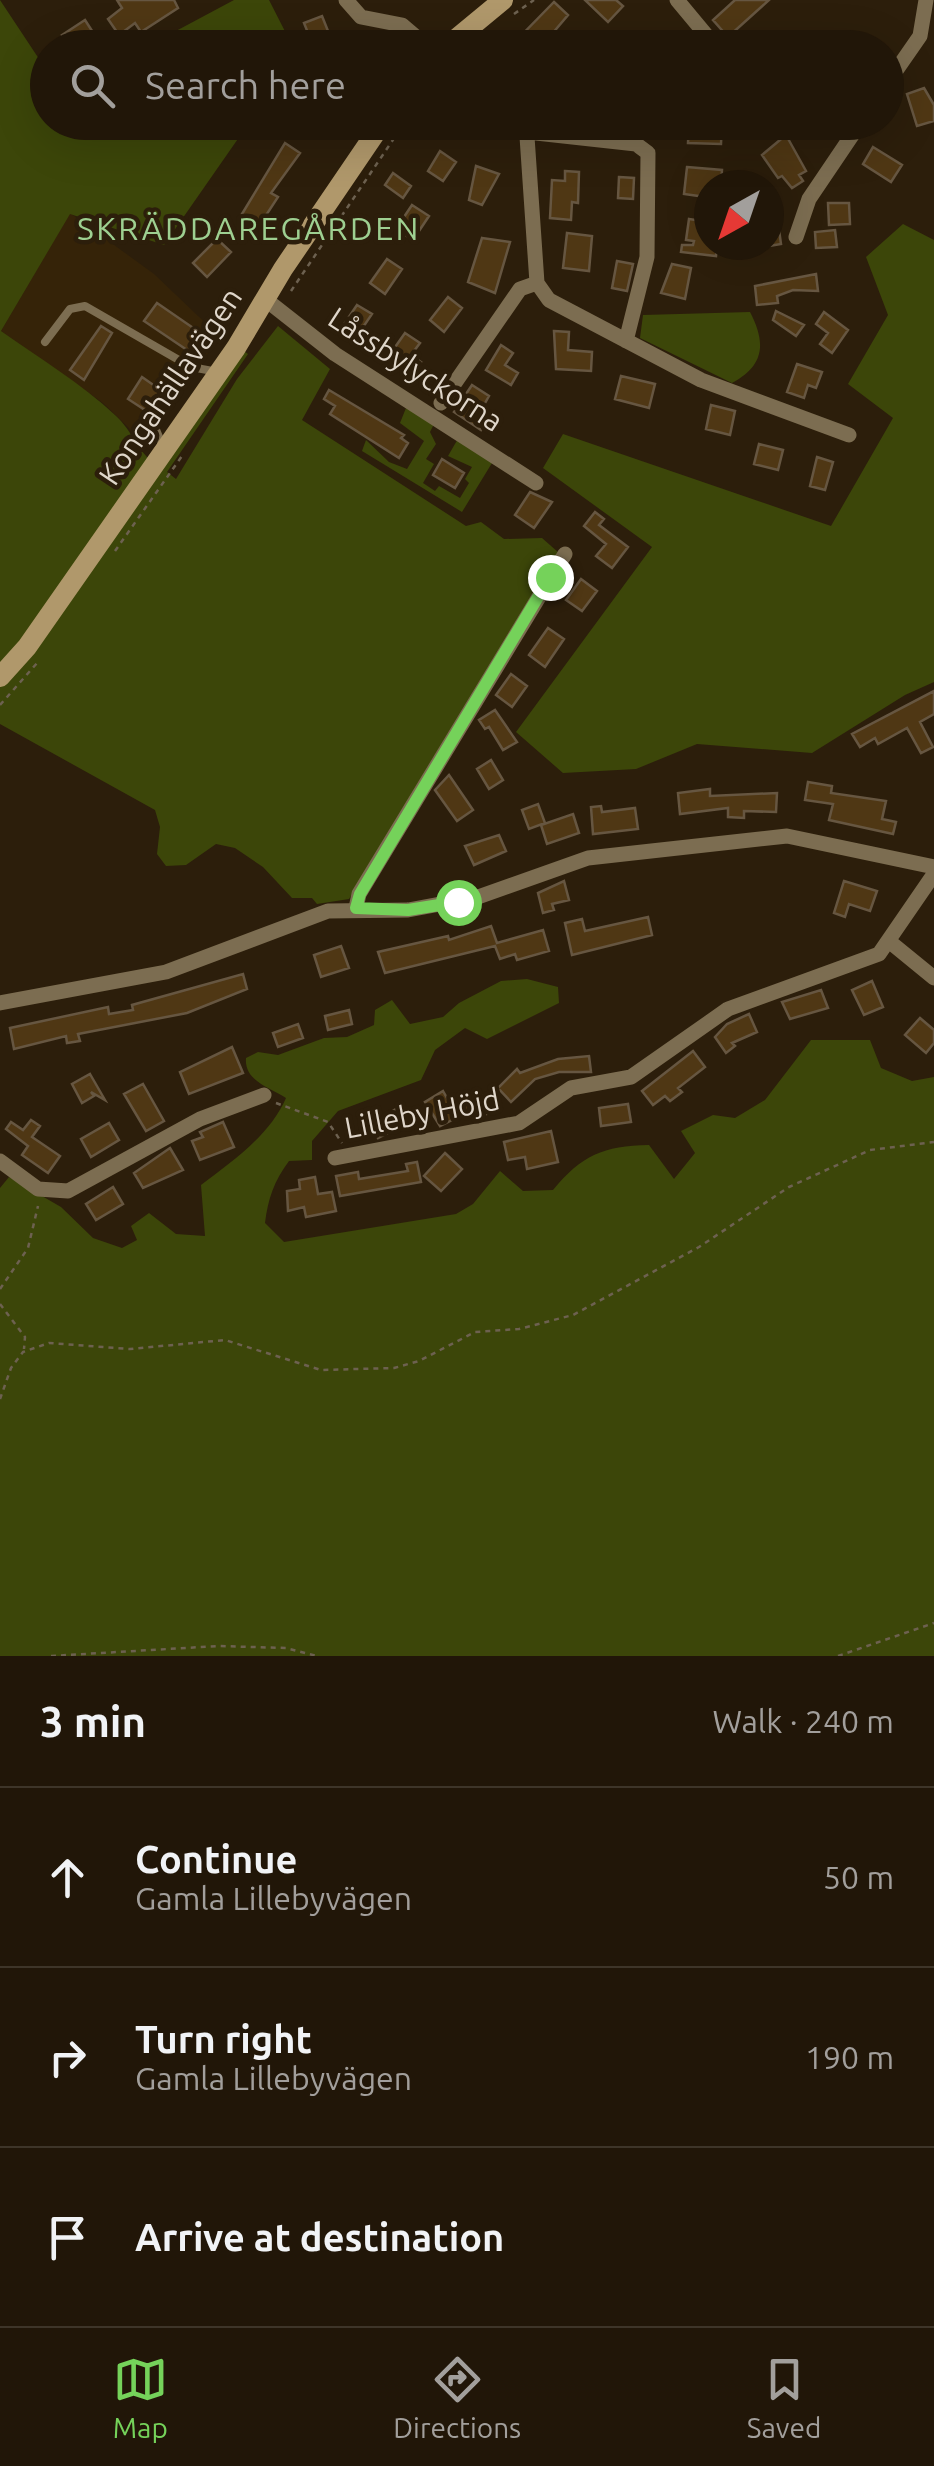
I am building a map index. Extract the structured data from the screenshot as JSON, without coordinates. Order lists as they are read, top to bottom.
{
  "streets": {
    "street": ["Låssbylyckorna", "Kongahällavägen", "Lilleby Höjd"]
  },
  "crossings": [
    ["Låssbylyckorna", "Kongahällavägen"]
  ],
  "districts": ["SKRÄDDAREGÅRDEN"],
  "north": "bottom left",
  "page": {
    "search": "Search here",
    "heading": ["3 min", "Walk · 240 m"],
    "list": [
      ["Continue", "Gamla Lillebyvägen", "50 m"],
      ["Turn right", "Gamla Lillebyvägen", "190 m"],
      "Arrive at destination"
    ],
    "nav": ["Map", "Directions", "Saved"]
  }
}
